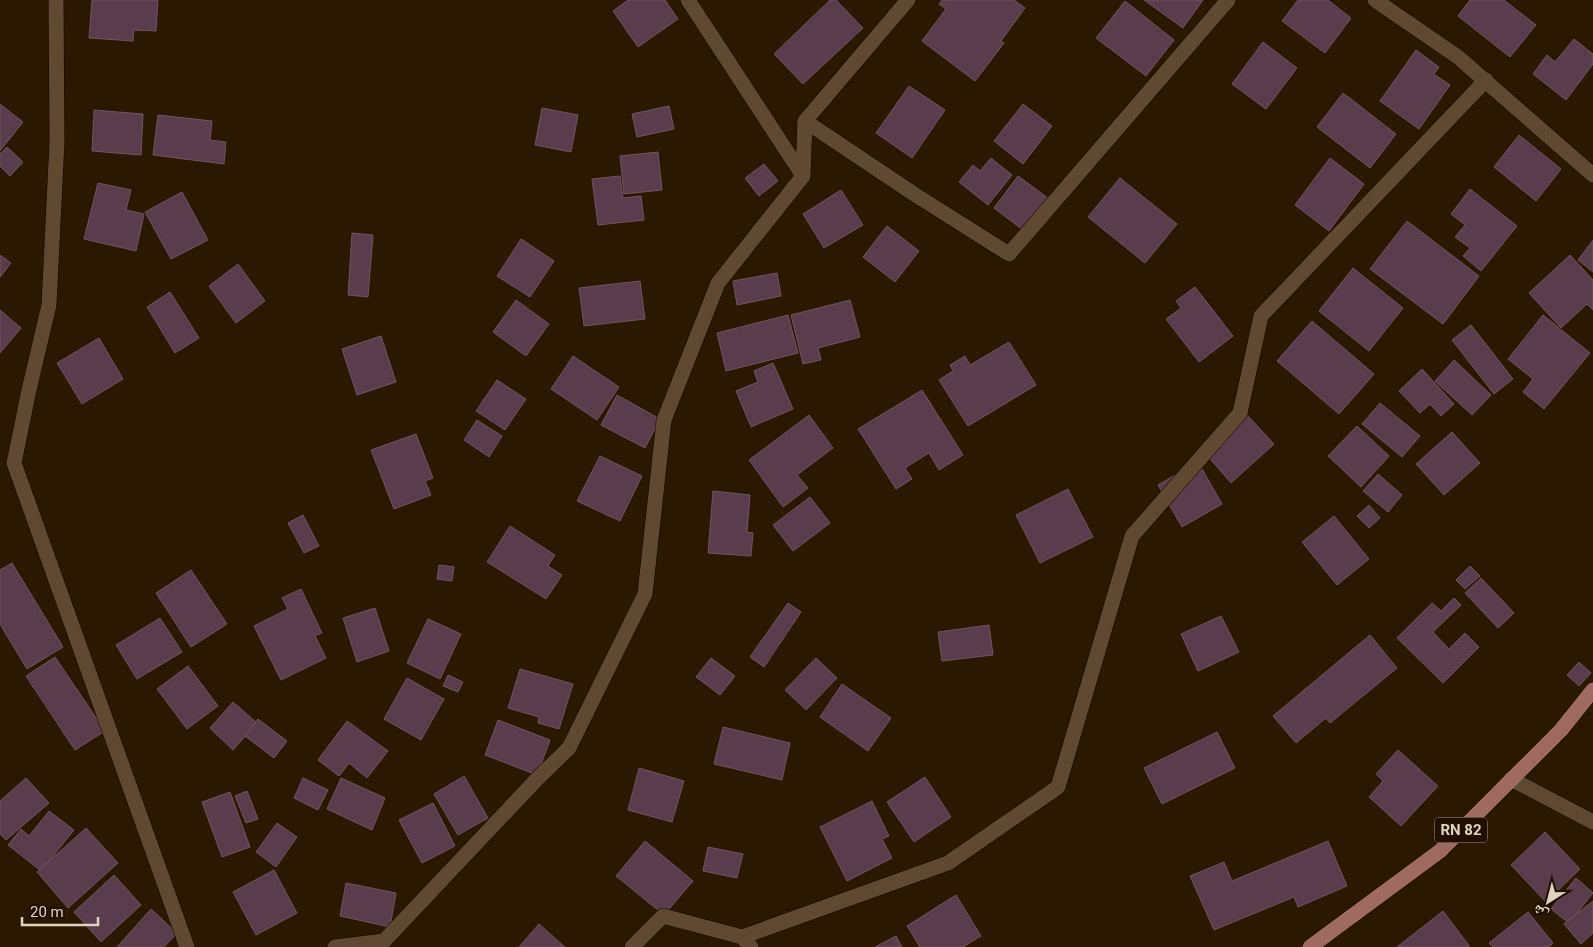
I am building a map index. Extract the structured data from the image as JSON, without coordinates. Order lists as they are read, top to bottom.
{
  "streets": {
    "main road": ["RN 82"]
  },
  "scale_bar": "20 m",
  "north": "bottom left"
}
